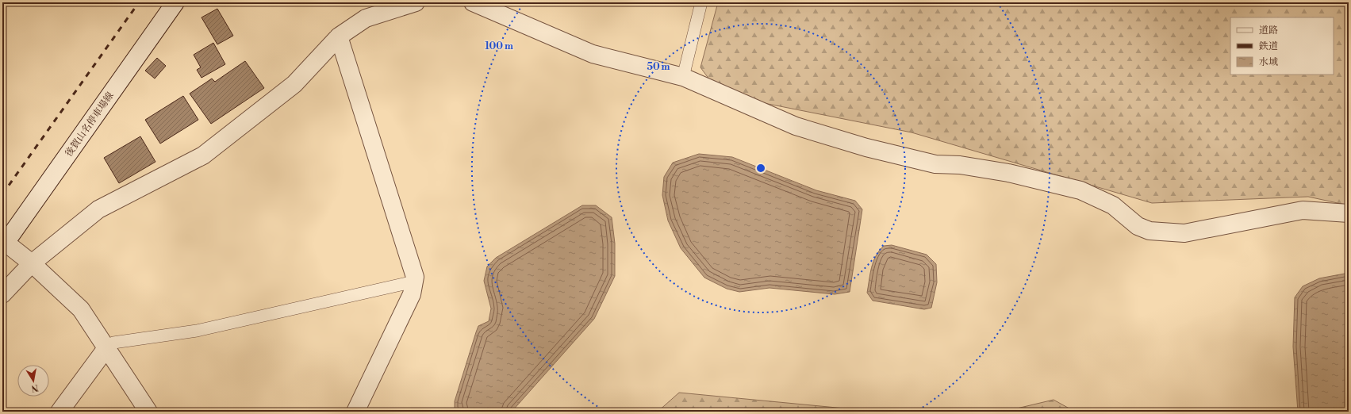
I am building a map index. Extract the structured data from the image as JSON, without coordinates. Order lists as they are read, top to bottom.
{
  "streets": {
    "street": ["後賀山名停車場線"]
  },
  "legend": ["道路", "鉄道", "水域"],
  "north": "bottom",
  "rings": ["100 m", "50 m"]
}
